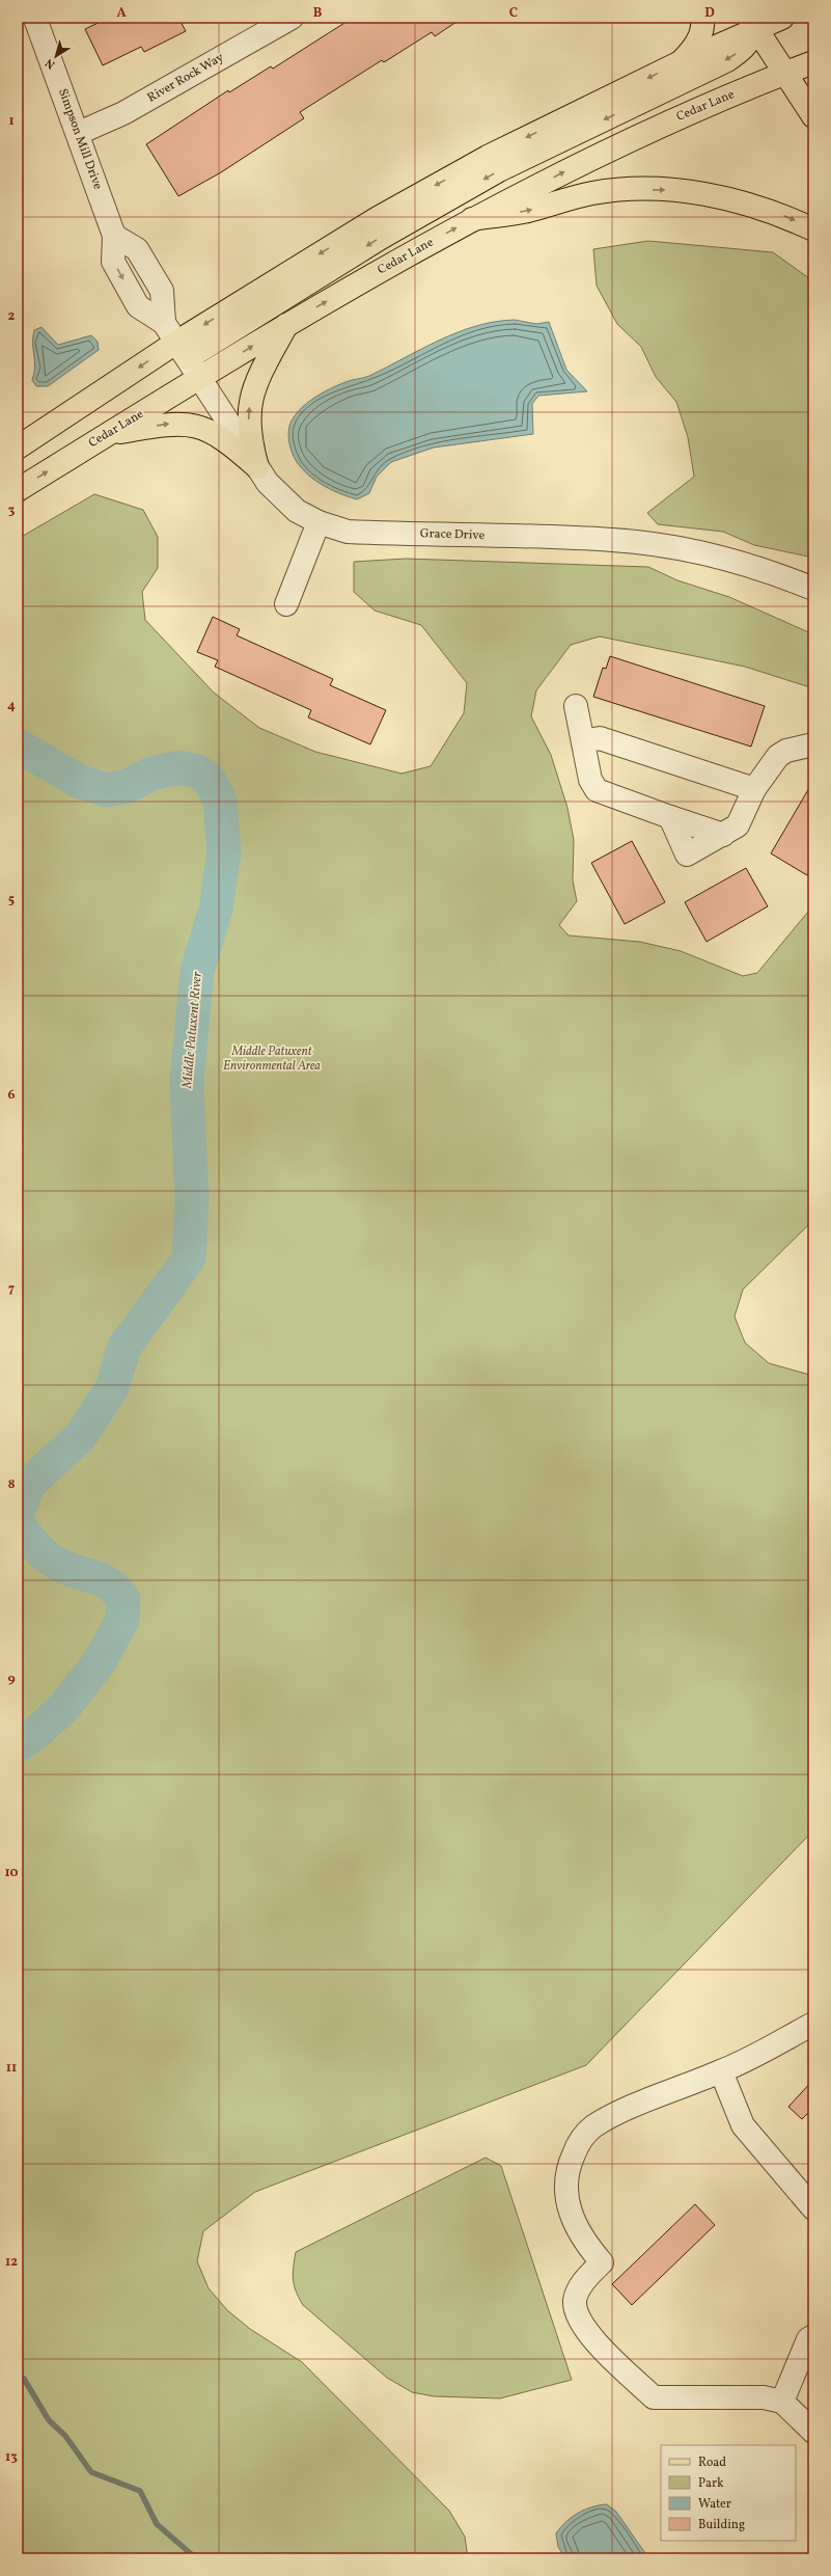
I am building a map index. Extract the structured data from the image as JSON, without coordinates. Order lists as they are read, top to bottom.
{
  "streets": {
    "main road": ["Cedar Lane"],
    "street": ["River Rock Way", "Simpson Mill Drive", "Grace Drive"]
  },
  "crossings": [
    ["River Rock Way", "Simpson Mill Drive"],
    ["Cedar Lane", "Grace Drive"],
    ["Simpson Mill Drive", "Grace Drive"]
  ],
  "water": ["Middle Patuxent River"],
  "parks": ["Middle Patuxent Environmental Area"],
  "legend": [
    "Road",
    "Park",
    "Water",
    "Building"
  ],
  "north": "bottom left",
  "grid": {
    "columns": [
      "A",
      "B",
      "C",
      "D"
    ],
    "rows": [
      "1",
      "2",
      "3",
      "4",
      "5",
      "6",
      "7",
      "8",
      "9",
      "10",
      "11",
      "12",
      "13"
    ]
  }
}
